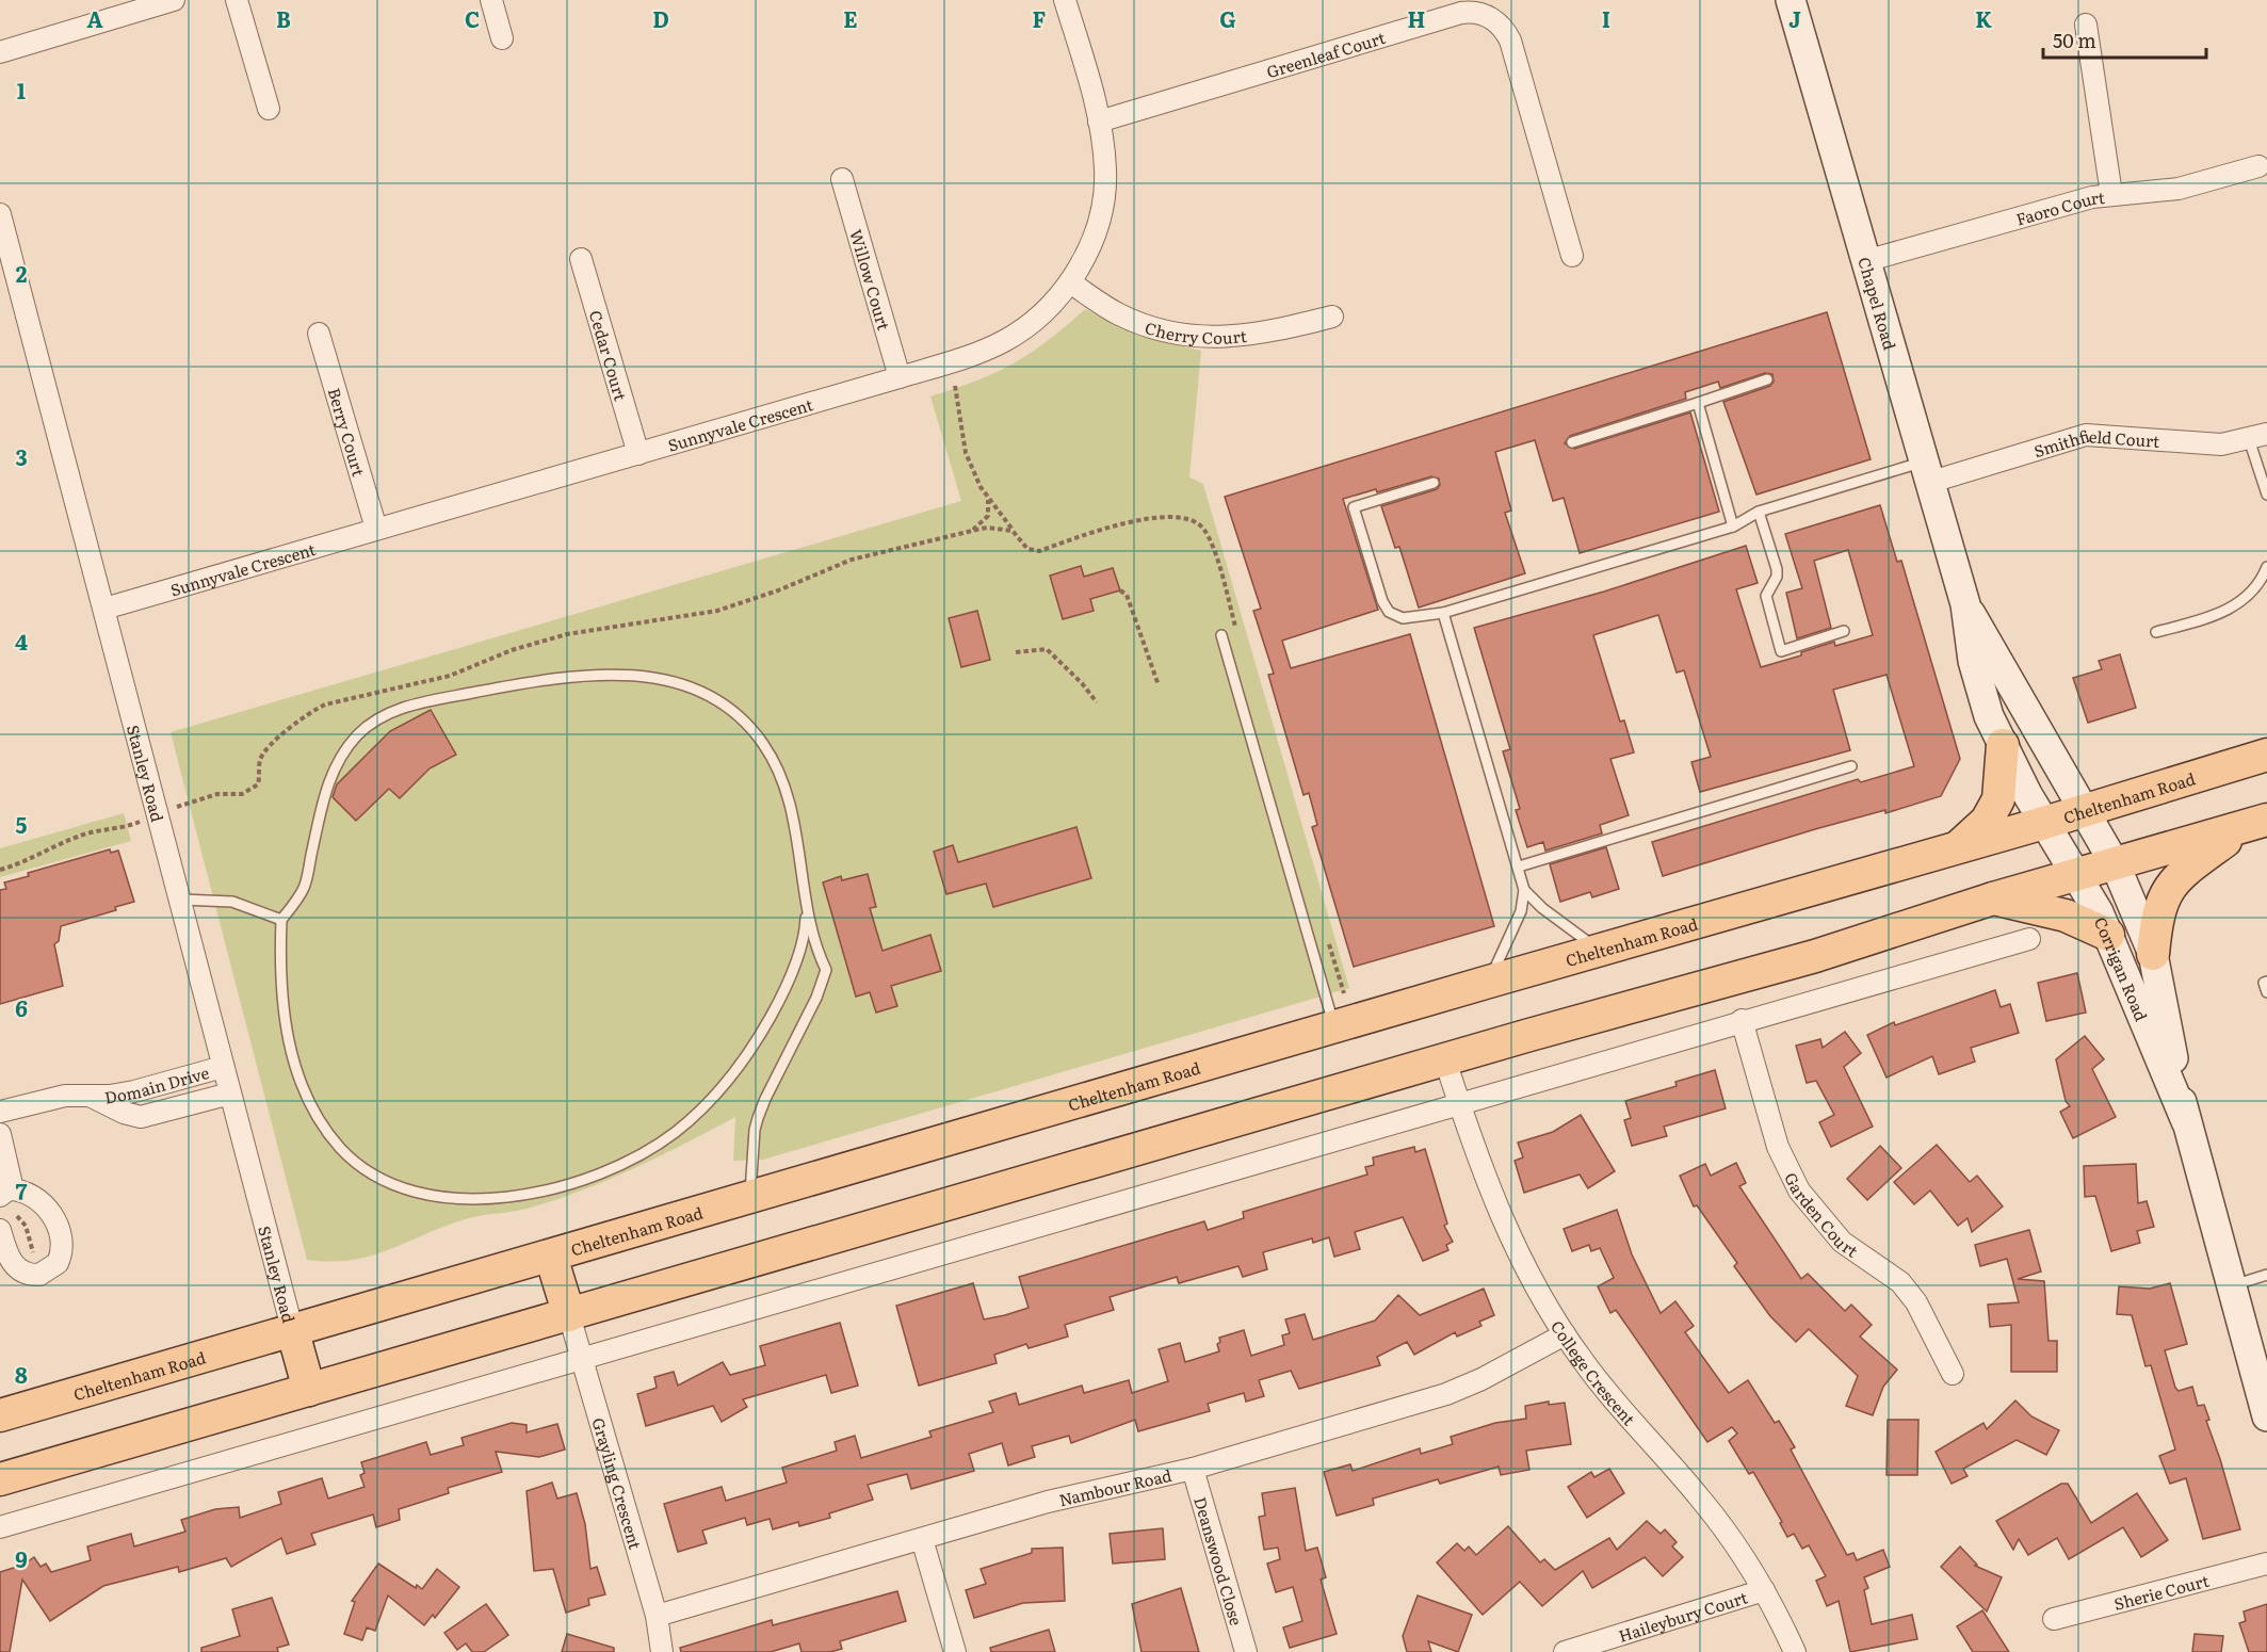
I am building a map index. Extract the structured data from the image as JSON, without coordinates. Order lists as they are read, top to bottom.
{
  "streets": {
    "main road": ["Chapel Road", "Cheltenham Road", "Corrigan Road"],
    "street": [
      "Greenleaf Court",
      "Faoro Court",
      "Willow Court",
      "Cherry Court",
      "Cedar Court",
      "Sunnyvale Crescent",
      "Berry Court",
      "Smithfield Court",
      "Stanley Road",
      "Domain Drive",
      "Garden Court",
      "College Crescent",
      "Grayling Crescent",
      "Nambour Road",
      "Deanswood Close",
      "Sherie Court",
      "Haileybury Court"
    ]
  },
  "crossings": [
    ["Greenleaf Court", "Sunnyvale Crescent"],
    ["Faoro Court", "Chapel Road"],
    ["Willow Court", "Sunnyvale Crescent"],
    ["Chapel Road", "Smithfield Court"],
    ["Chapel Road", "Cheltenham Road"],
    ["Chapel Road", "Corrigan Road"],
    ["Cherry Court", "Sunnyvale Crescent"],
    ["Cedar Court", "Sunnyvale Crescent"],
    ["Sunnyvale Crescent", "Berry Court"],
    ["Sunnyvale Crescent", "Stanley Road"],
    ["Stanley Road", "Cheltenham Road"],
    ["Stanley Road", "Domain Drive"],
    ["Cheltenham Road", "Corrigan Road"],
    ["College Crescent", "Nambour Road"],
    ["College Crescent", "Haileybury Court"],
    ["Grayling Crescent", "Nambour Road"],
    ["Nambour Road", "Deanswood Close"]
  ],
  "scale_bar": "50 m",
  "grid": {
    "columns": [
      "A",
      "B",
      "C",
      "D",
      "E",
      "F",
      "G",
      "H",
      "I",
      "J",
      "K"
    ],
    "rows": [
      "1",
      "2",
      "3",
      "4",
      "5",
      "6",
      "7",
      "8",
      "9"
    ]
  }
}
